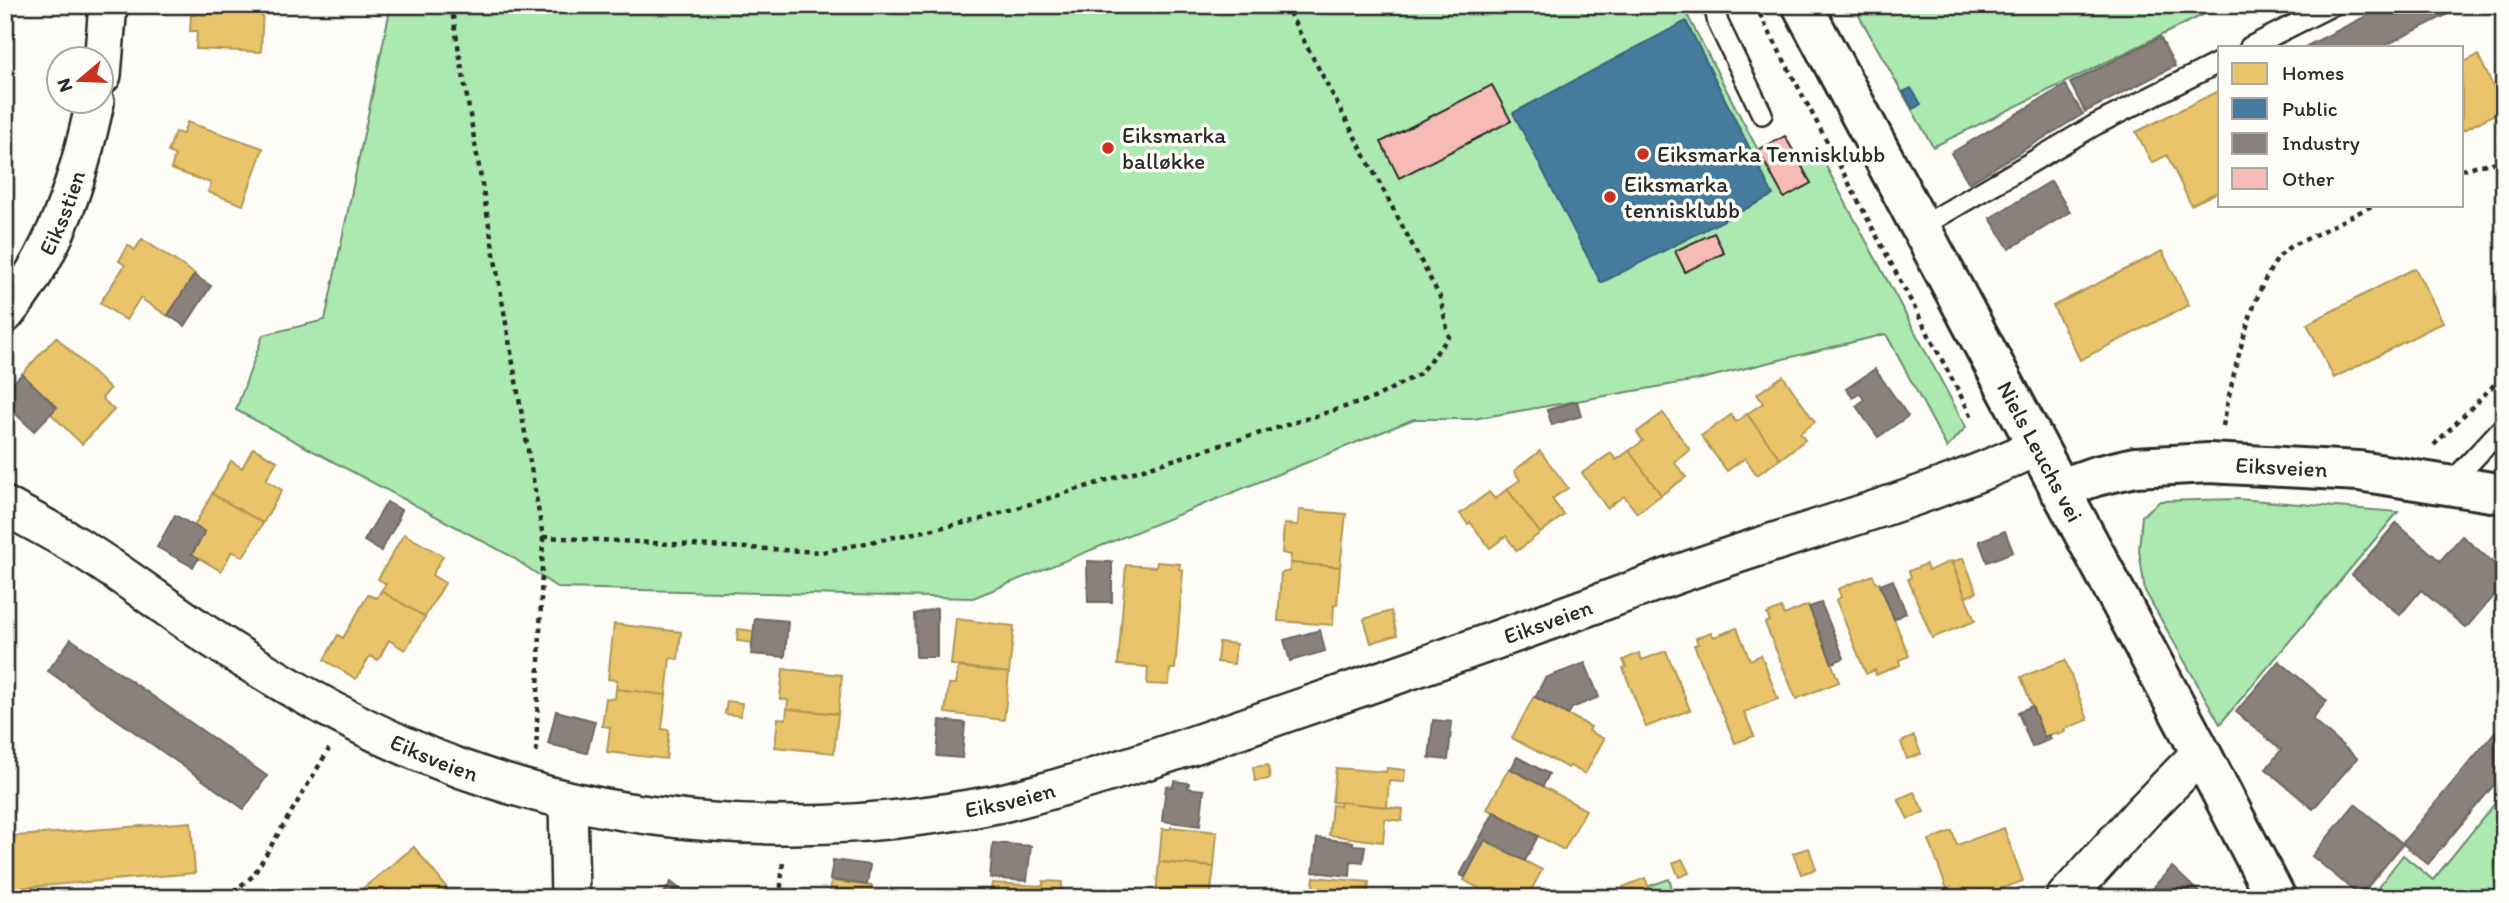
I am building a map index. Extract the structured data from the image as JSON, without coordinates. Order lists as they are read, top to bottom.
{
  "streets": {
    "street": ["Eiksstien", "Niels Leuchs vei", "Eiksveien"]
  },
  "crossings": [
    ["Niels Leuchs vei", "Eiksveien"]
  ],
  "places": ["Eiksmarka balløkke", "Eiksmarka Tennisklubb", "Eiksmarka tennisklubb"],
  "legend": [
    "Homes",
    "Public",
    "Industry",
    "Other"
  ],
  "north": "left"
}
